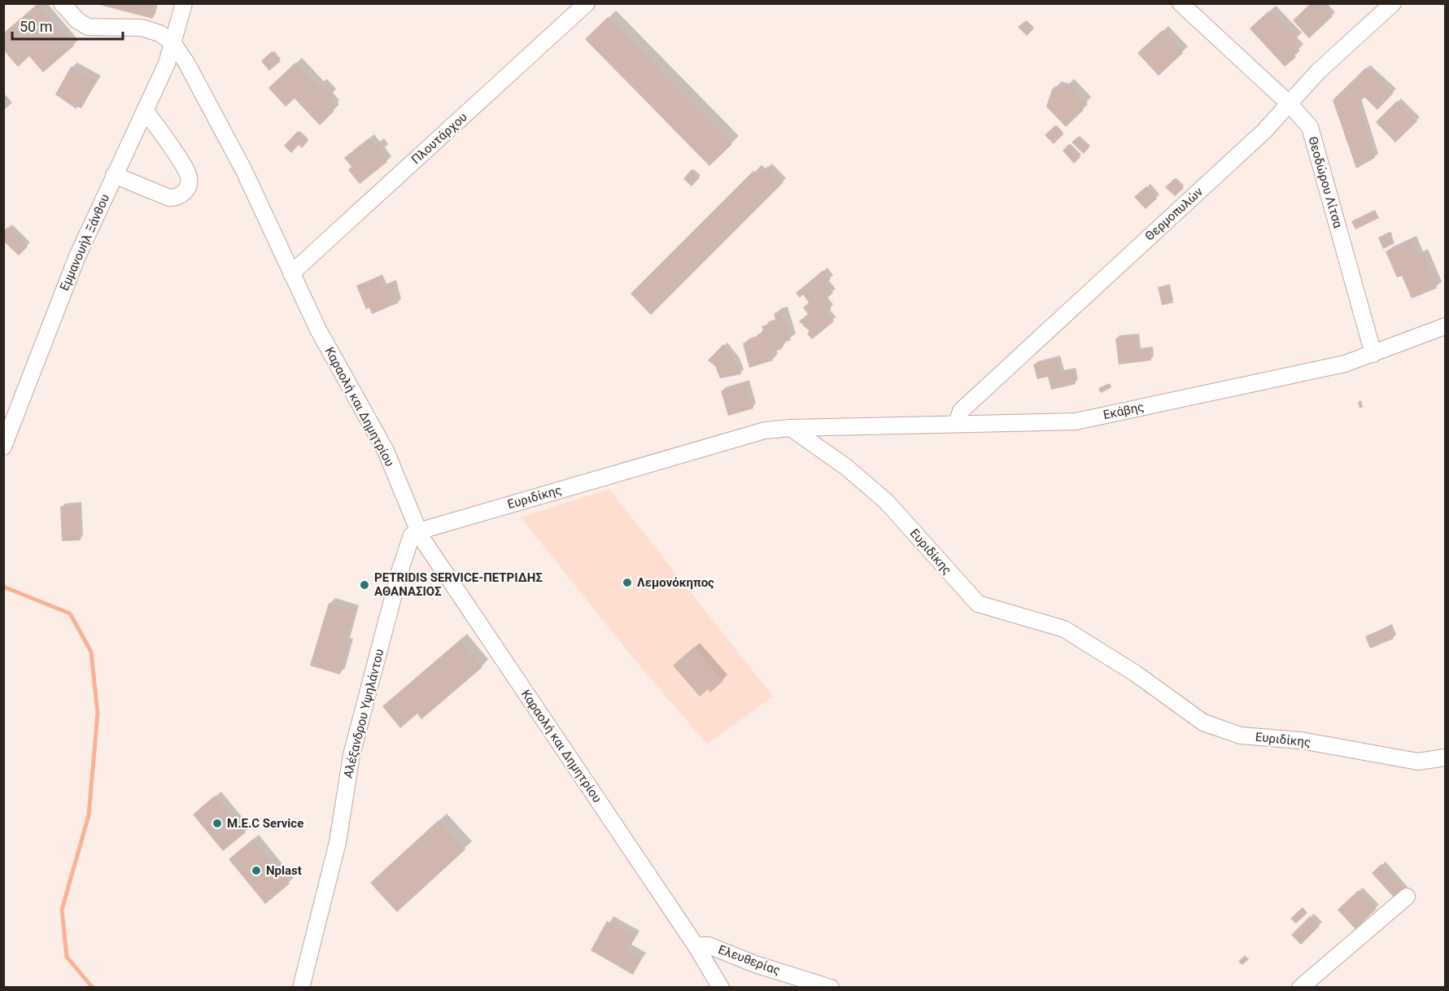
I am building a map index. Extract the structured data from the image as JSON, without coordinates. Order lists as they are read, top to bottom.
{
  "streets": {
    "street": [
      "Πλουτάρχου",
      "Θεοδώρου Λίτσα",
      "Θερμοπυλών",
      "Εμμανουήλ Ξάνθου",
      "Καραολή και Δημητρίου",
      "Εκάβης",
      "Ευριδίκης",
      "Αλέξανδρου Υψηλάντου",
      "Ελευθερίας"
    ]
  },
  "crossings": [
    ["Πλουτάρχου", "Καραολή και Δημητρίου"],
    ["Θεοδώρου Λίτσα", "Θερμοπυλών"],
    ["Θεοδώρου Λίτσα", "Εκάβης"],
    ["Θερμοπυλών", "Εκάβης"],
    ["Εμμανουήλ Ξάνθου", "Καραολή και Δημητρίου"],
    ["Καραολή και Δημητρίου", "Ευριδίκης"],
    ["Καραολή και Δημητρίου", "Αλέξανδρου Υψηλάντου"],
    ["Καραολή και Δημητρίου", "Ελευθερίας"],
    ["Εκάβης", "Ευριδίκης"],
    ["Ευριδίκης", "Αλέξανδρου Υψηλάντου"]
  ],
  "places": [
    "Λεμονόκηπος",
    "PETRIDIS SERVICE-ΠΕΤΡΙΔΗΣ ΑΘΑΝΑΣΙΟΣ",
    "M.E.C Service",
    "Nplast"
  ],
  "scale_bar": "50 m"
}
